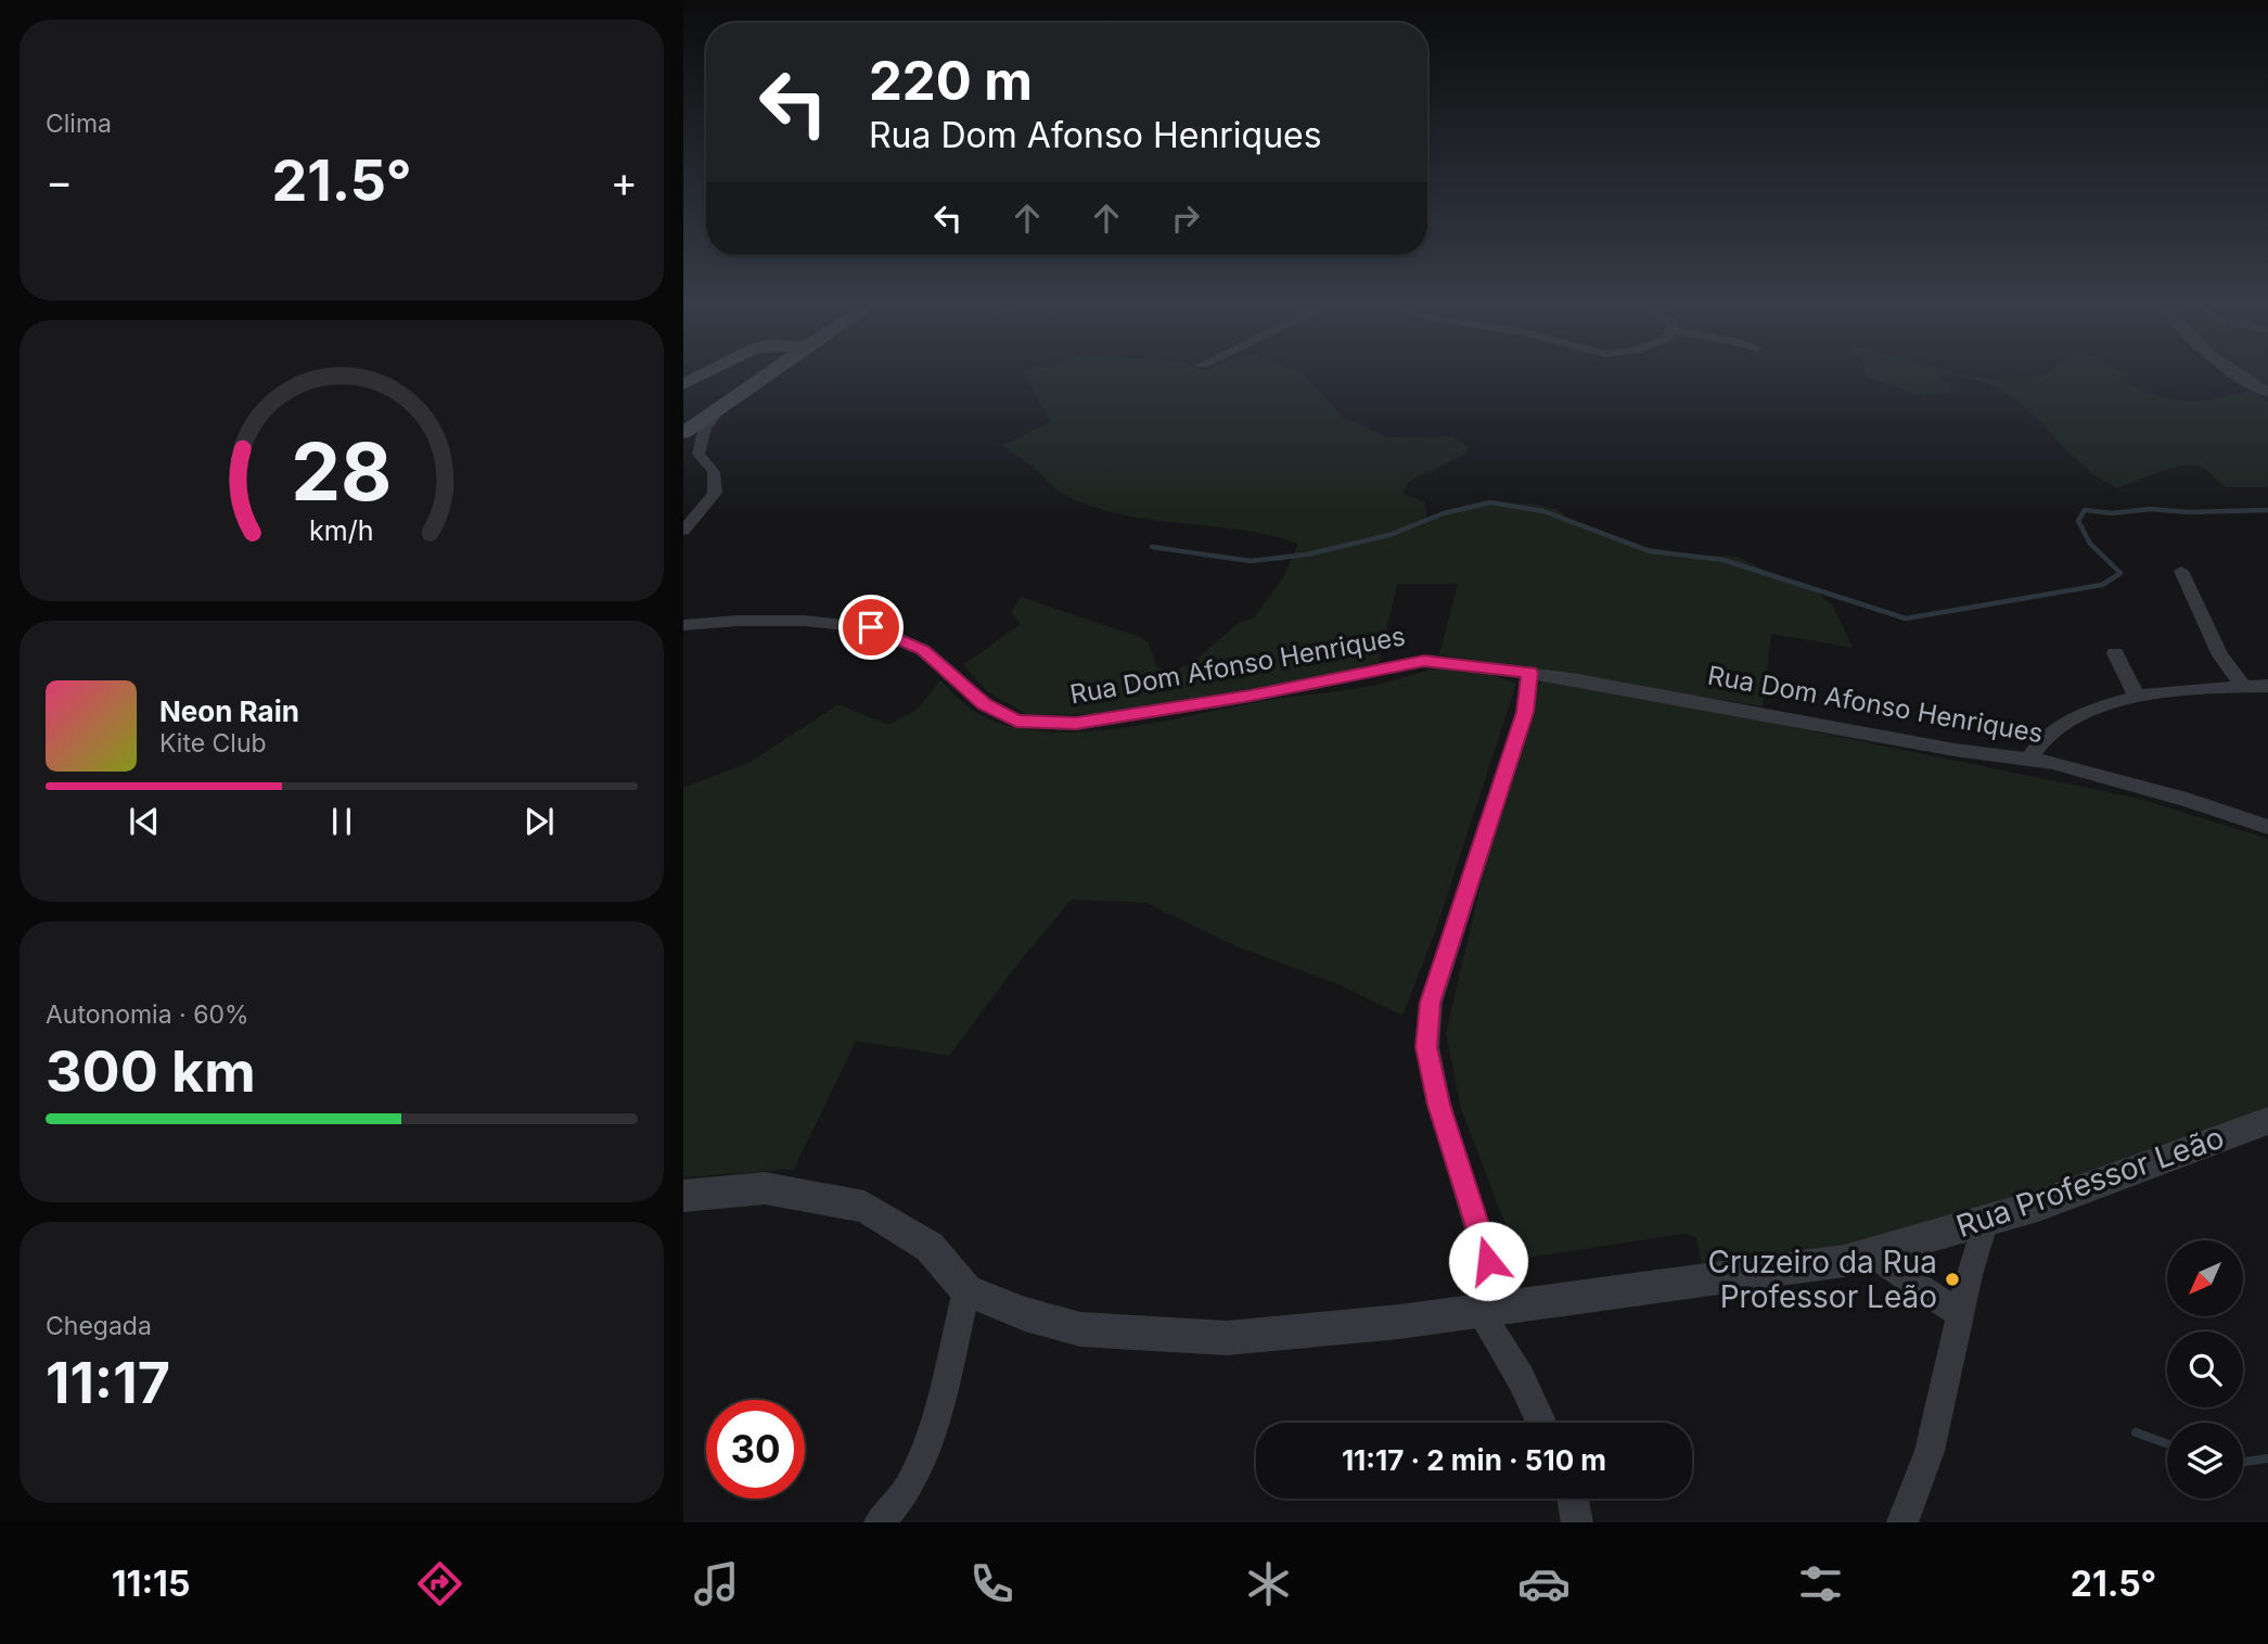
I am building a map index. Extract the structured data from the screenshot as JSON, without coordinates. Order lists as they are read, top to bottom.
{
  "streets": {
    "street": ["Rua Dom Afonso Henriques", "Rua Professor Leão"]
  },
  "places": ["Cruzeiro da Rua Professor Leão"],
  "north": "bottom left",
  "page": {
    "tile": [
      "Clima",
      ["Autonomia · 60%", "300 km"],
      ["Chegada", "11:17"]
    ],
    "turn": ["220 m", "Rua Dom Afonso Henriques"],
    "heat": ["−", "21.5°", "+"],
    "song": ["Neon Rain", "Kite Club"],
    "limit": "30",
    "trip": "11:17 · 2 min · 510 m",
    "tabs": ["11:15", "21.5°"],
    "gauge": ["28", "km/h"]
  }
}
